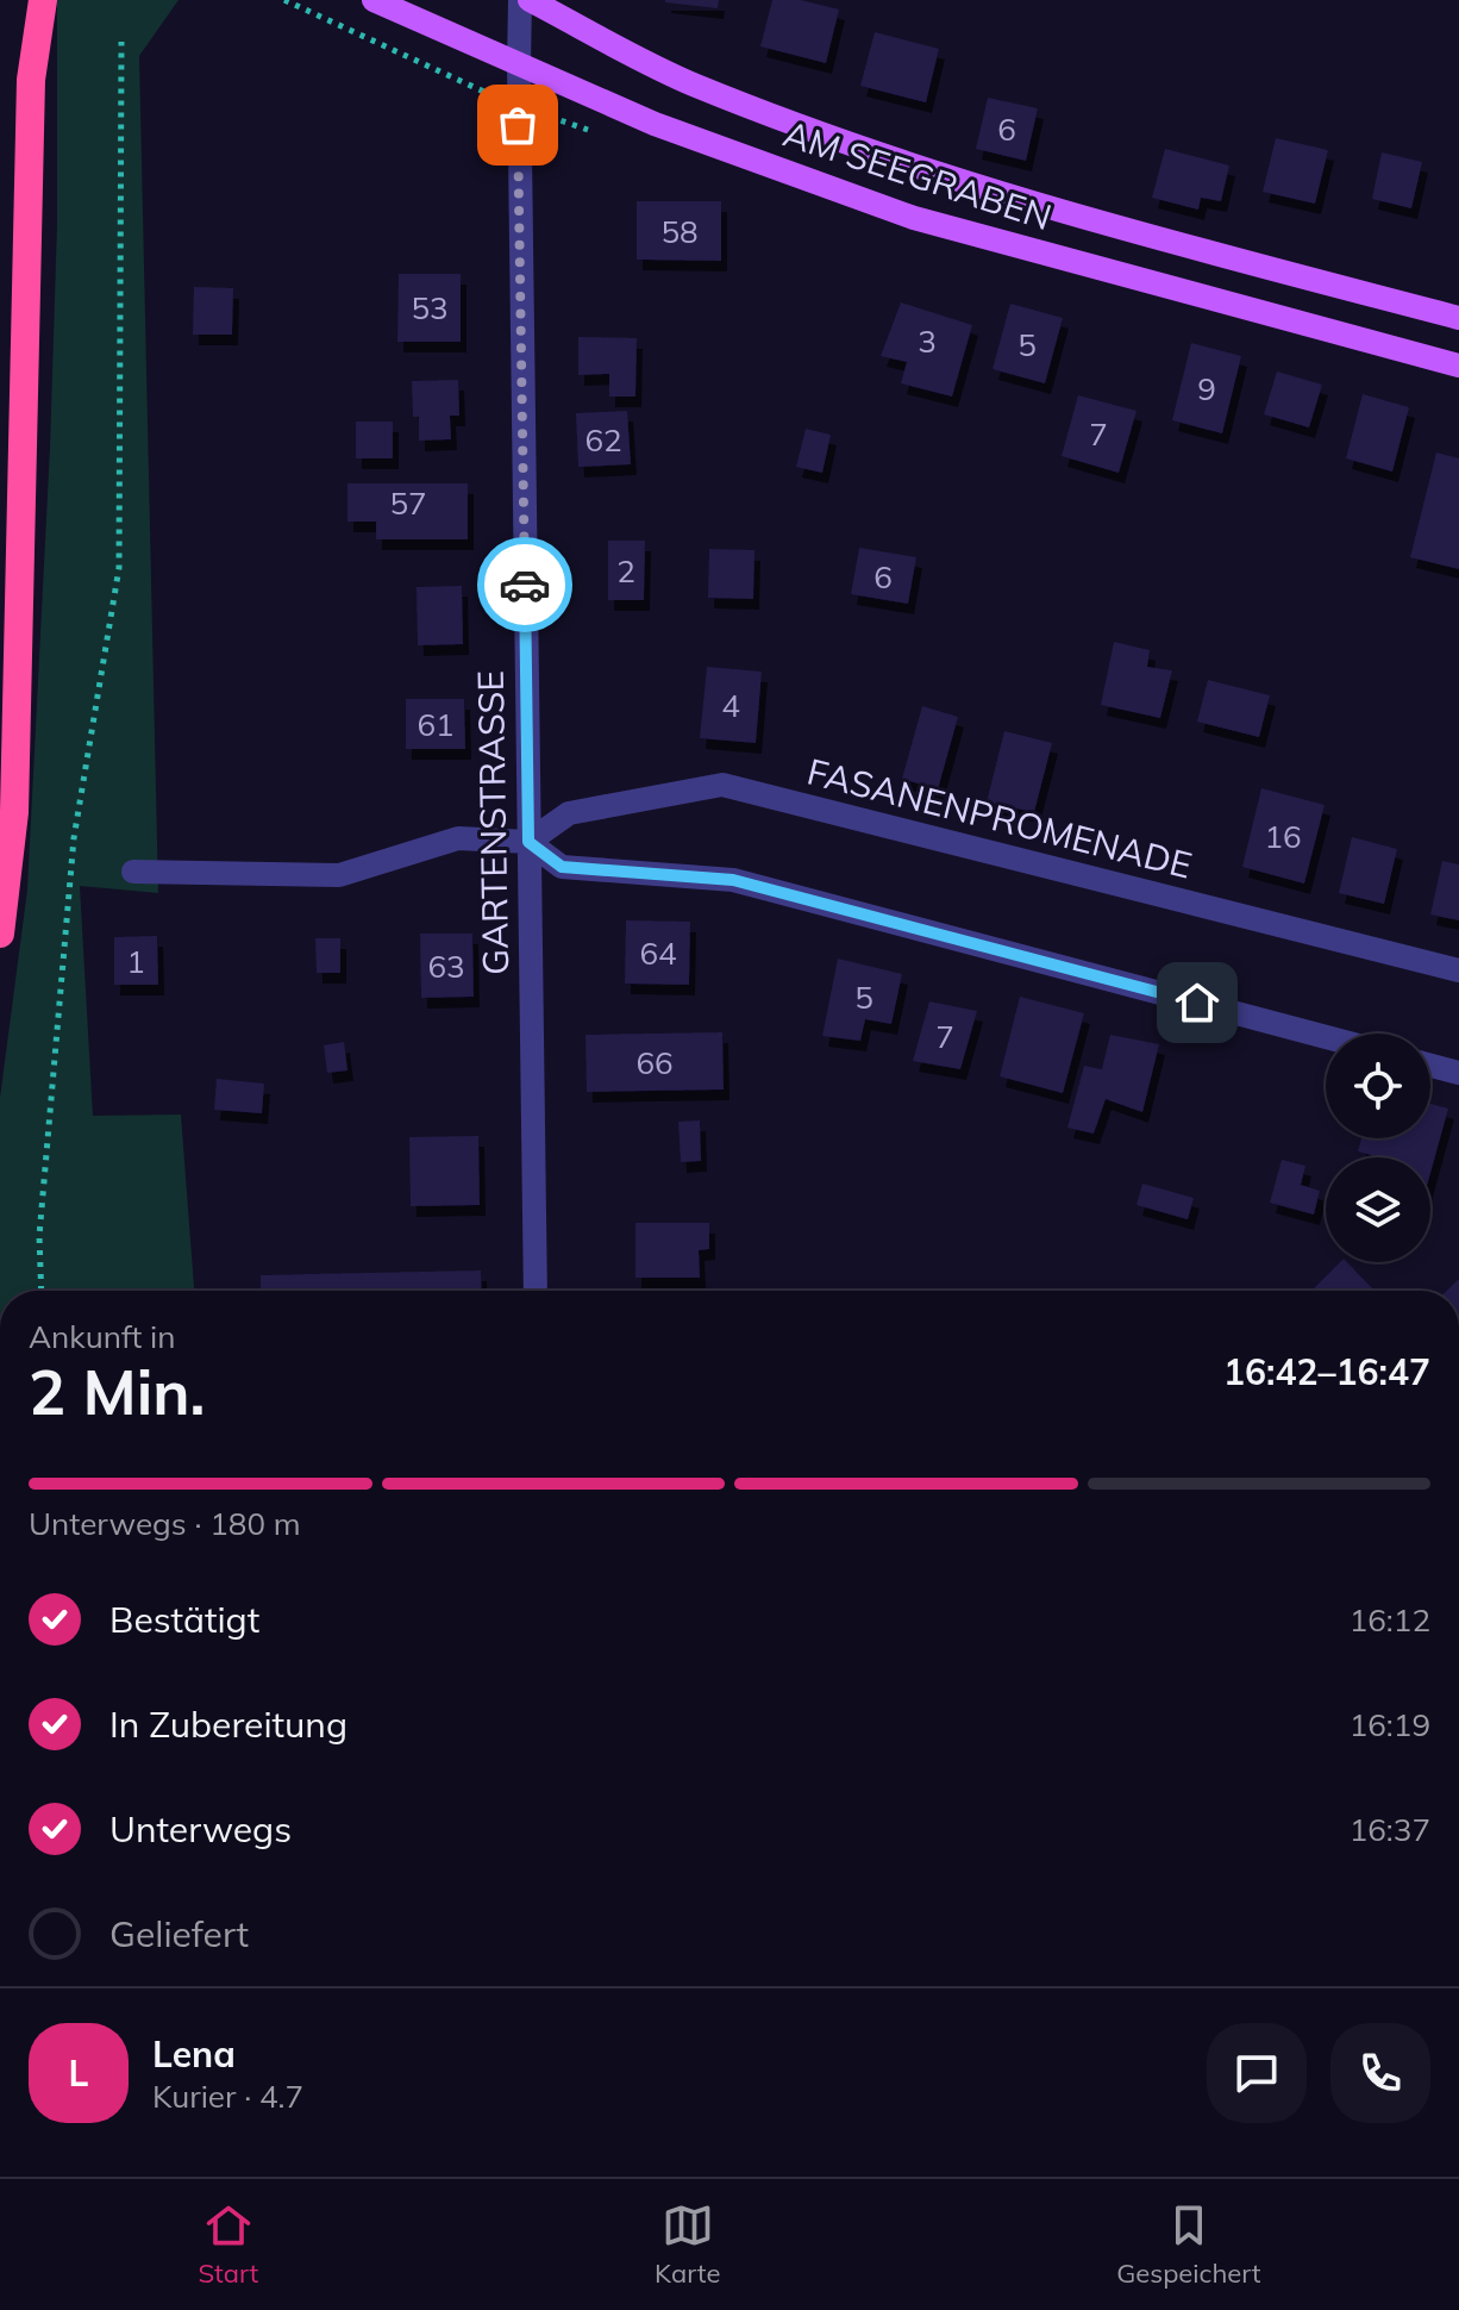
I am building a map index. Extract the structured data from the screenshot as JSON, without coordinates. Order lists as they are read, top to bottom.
{
  "streets": {
    "main road": ["AM SEEGRABEN"],
    "street": ["FASANENPROMENADE", "GARTENSTRASSE"]
  },
  "crossings": [
    ["AM SEEGRABEN", "GARTENSTRASSE"],
    ["FASANENPROMENADE", "GARTENSTRASSE"]
  ],
  "house_numbers": [
    "6",
    "58",
    "53",
    "3",
    "5",
    "9",
    "7",
    "62",
    "57",
    "2",
    "6",
    "4",
    "61",
    "16",
    "64",
    "1",
    "63",
    "5",
    "7",
    "66"
  ],
  "page": {
    "heading": ["2 Min.", "Ankunft in", "16:42–16:47"],
    "panel": ["Lena", "Kurier · 4.7"],
    "bar": "Unterwegs · 180 m",
    "list": [
      ["Bestätigt", "16:12"],
      ["In Zubereitung", "16:19"],
      ["Unterwegs", "16:37"],
      "Geliefert"
    ],
    "round": "L",
    "tabs": ["Start", "Karte", "Gespeichert"]
  }
}
